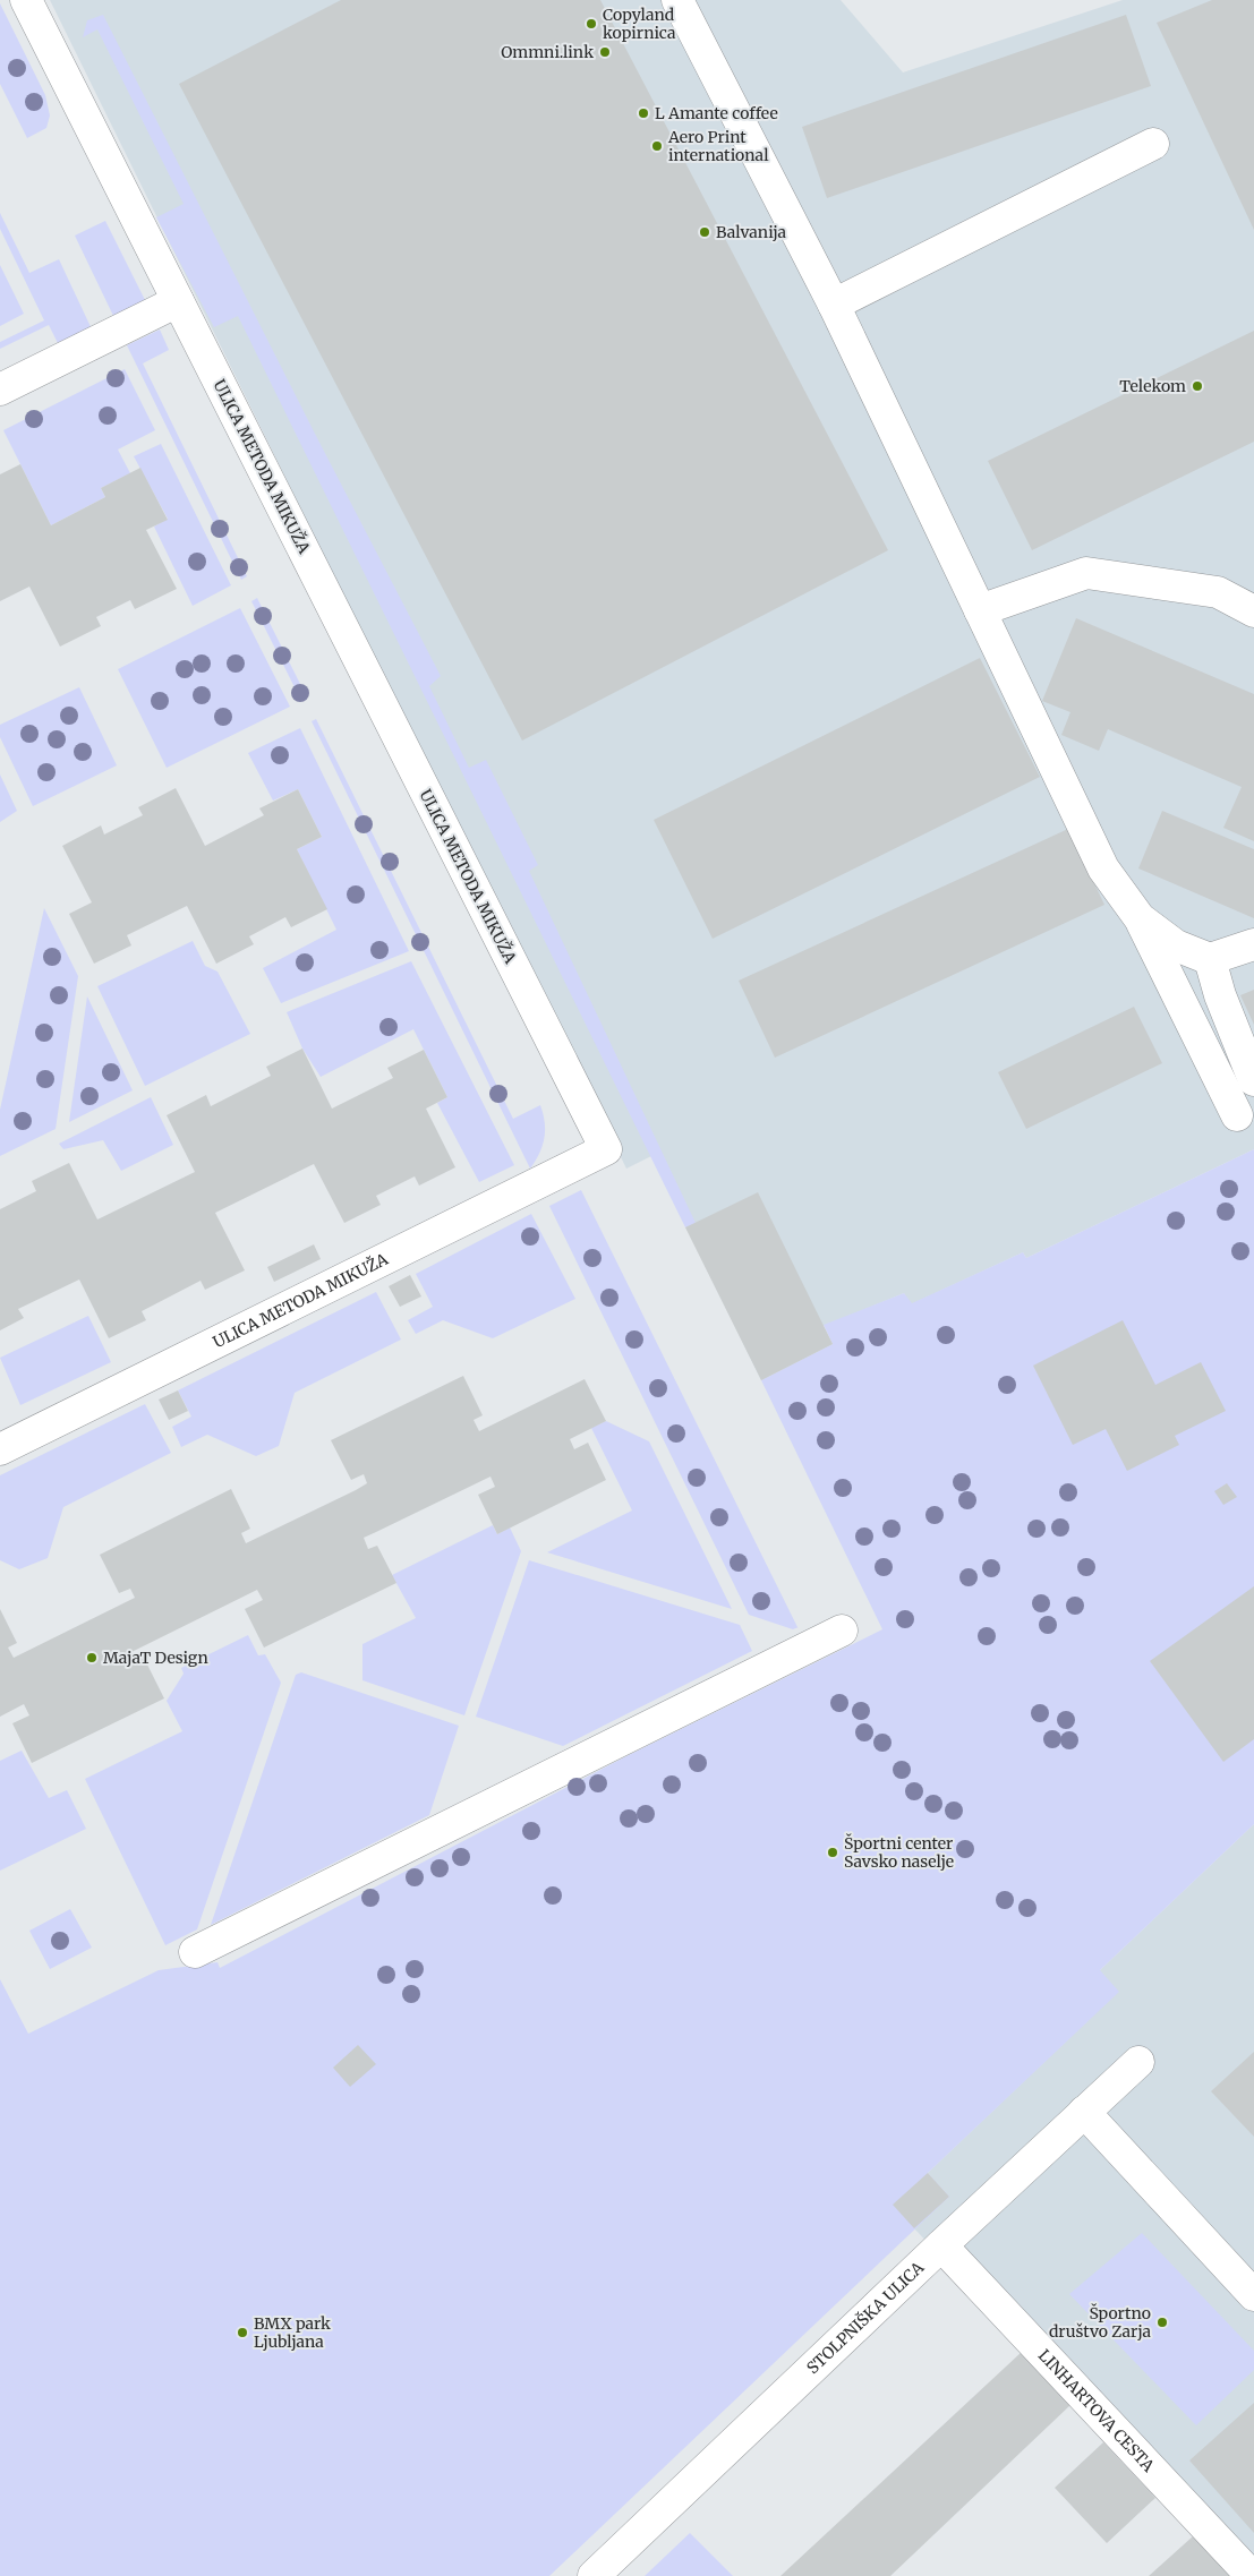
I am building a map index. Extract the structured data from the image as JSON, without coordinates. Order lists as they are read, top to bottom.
{
  "streets": {
    "street": ["ULICA METODA MIKUŽA", "STOLPNIŠKA ULICA", "LINHARTOVA CESTA"]
  },
  "crossings": [
    ["STOLPNIŠKA ULICA", "LINHARTOVA CESTA"]
  ],
  "places": [
    "Copyland kopirnica",
    "Ommni.link",
    "L Amante coffee",
    "Aero Print international",
    "Balvanija",
    "Telekom",
    "MajaT Design",
    "Športni center Savsko naselje",
    "Športno društvo Zarja",
    "BMX park Ljubljana"
  ]
}
